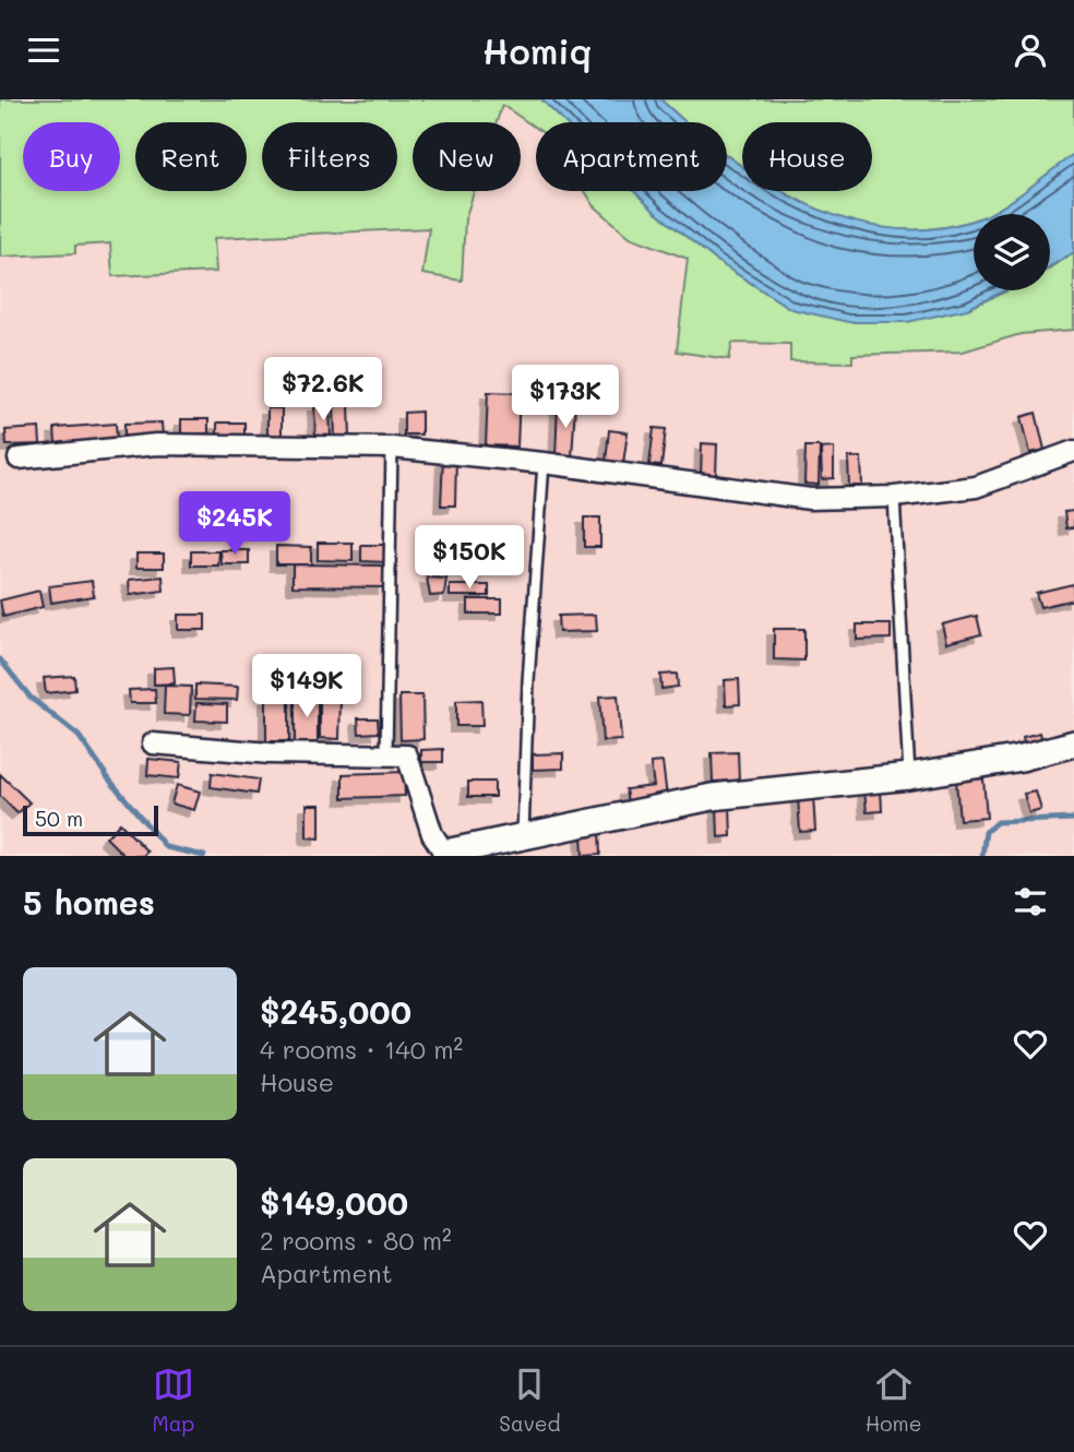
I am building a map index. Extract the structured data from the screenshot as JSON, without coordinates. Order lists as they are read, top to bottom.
{
  "scale_bar": "50 m",
  "page": {
    "header": "Homiq",
    "chip": [
      "Buy",
      "Rent",
      "Filters",
      "New",
      "Apartment",
      "House"
    ],
    "price": [
      "$72.6K",
      "$173K",
      "$245K",
      "$150K",
      "$149K"
    ],
    "scale": "50 m",
    "heading": "5 homes",
    "list": [
      {
        "name": "$245,000",
        "note": "4 rooms · 140 m² · House"
      },
      {
        "name": "$149,000",
        "note": "2 rooms · 80 m² · Apartment"
      }
    ],
    "tabs": ["Map", "Saved", "Home"]
  }
}
